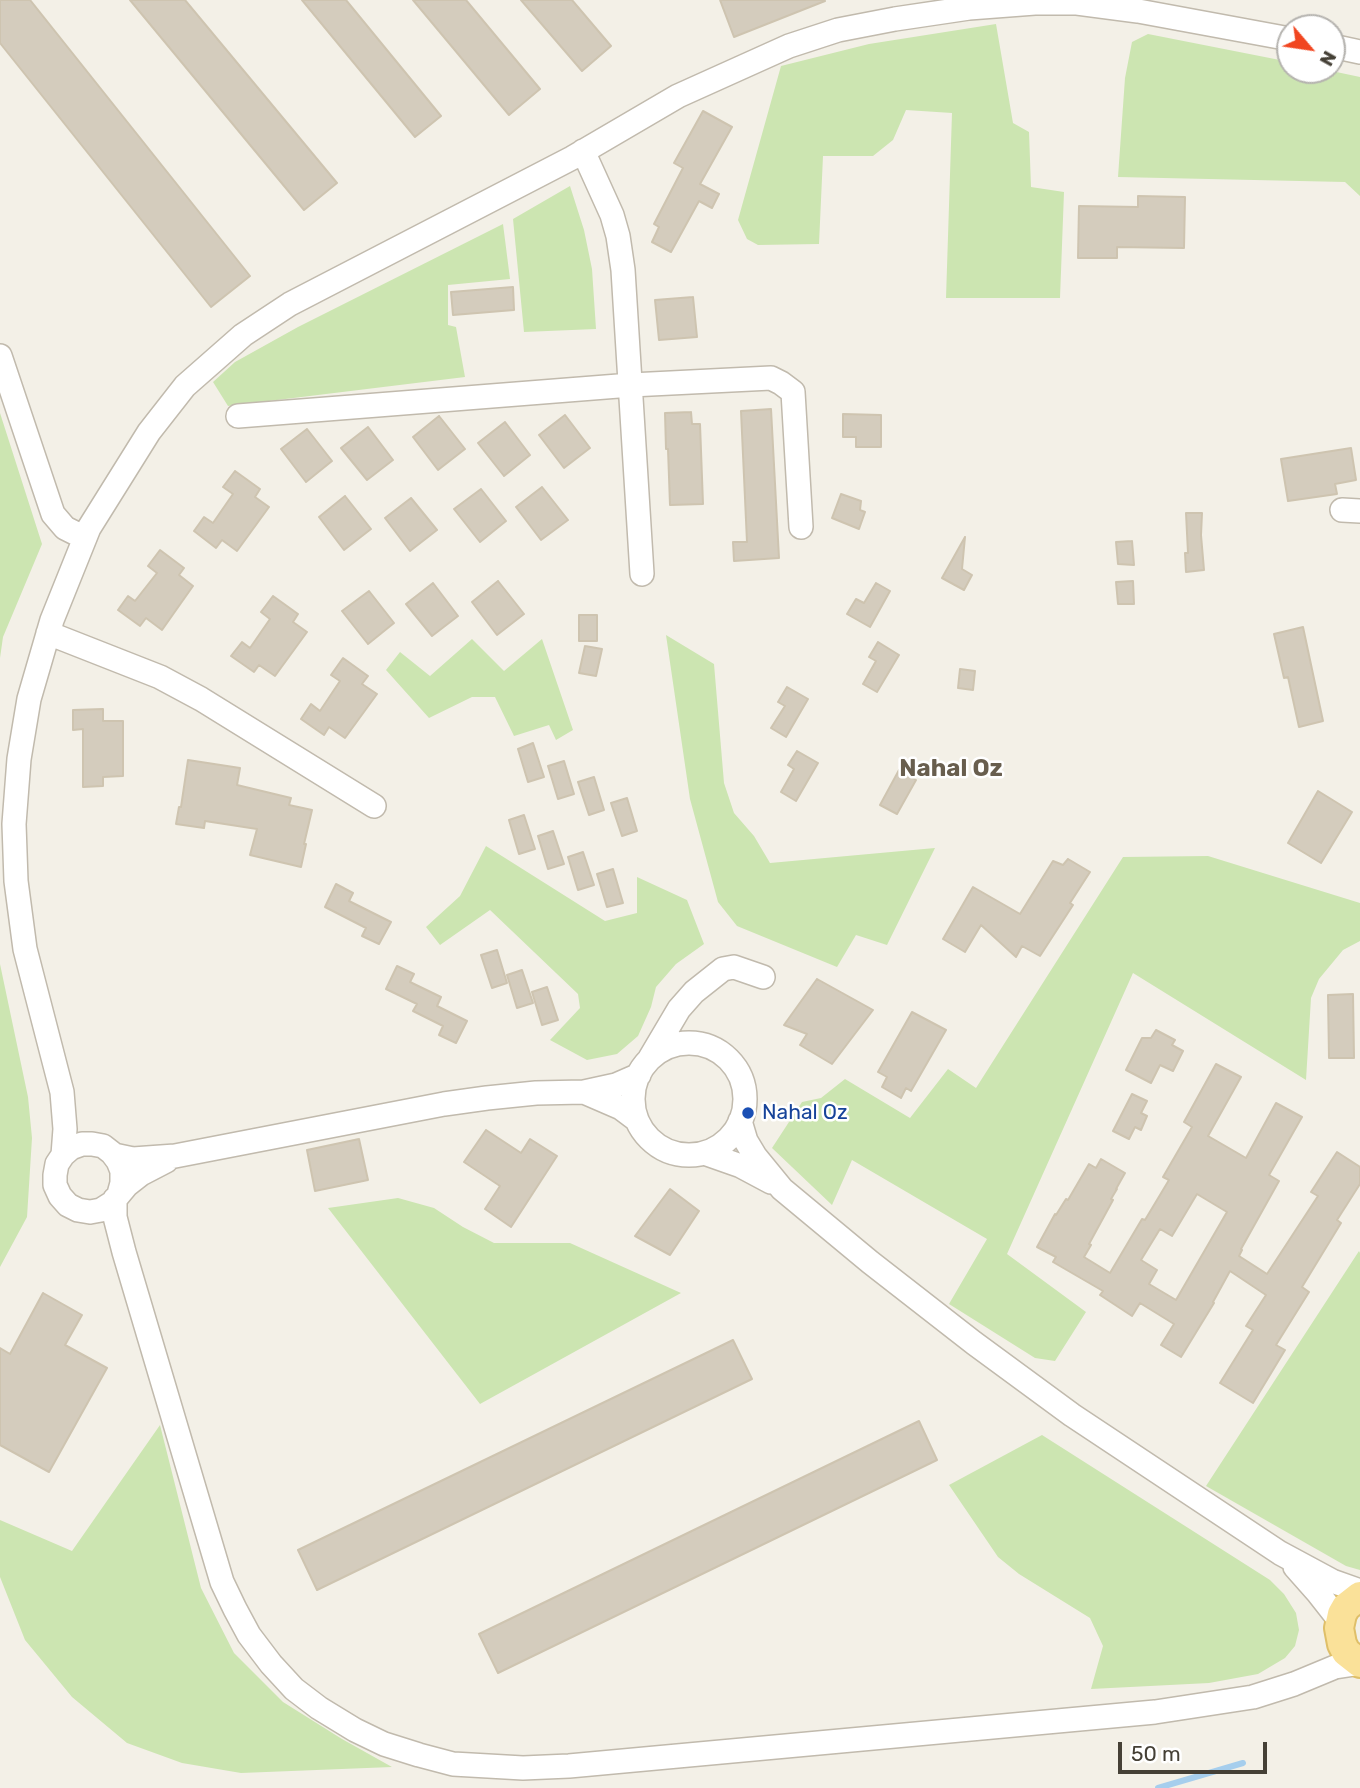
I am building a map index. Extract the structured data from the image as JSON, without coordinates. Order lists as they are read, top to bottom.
{
  "districts": ["Nahal Oz"],
  "places": ["Nahal Oz"],
  "scale_bar": "50 m",
  "north": "bottom right"
}
